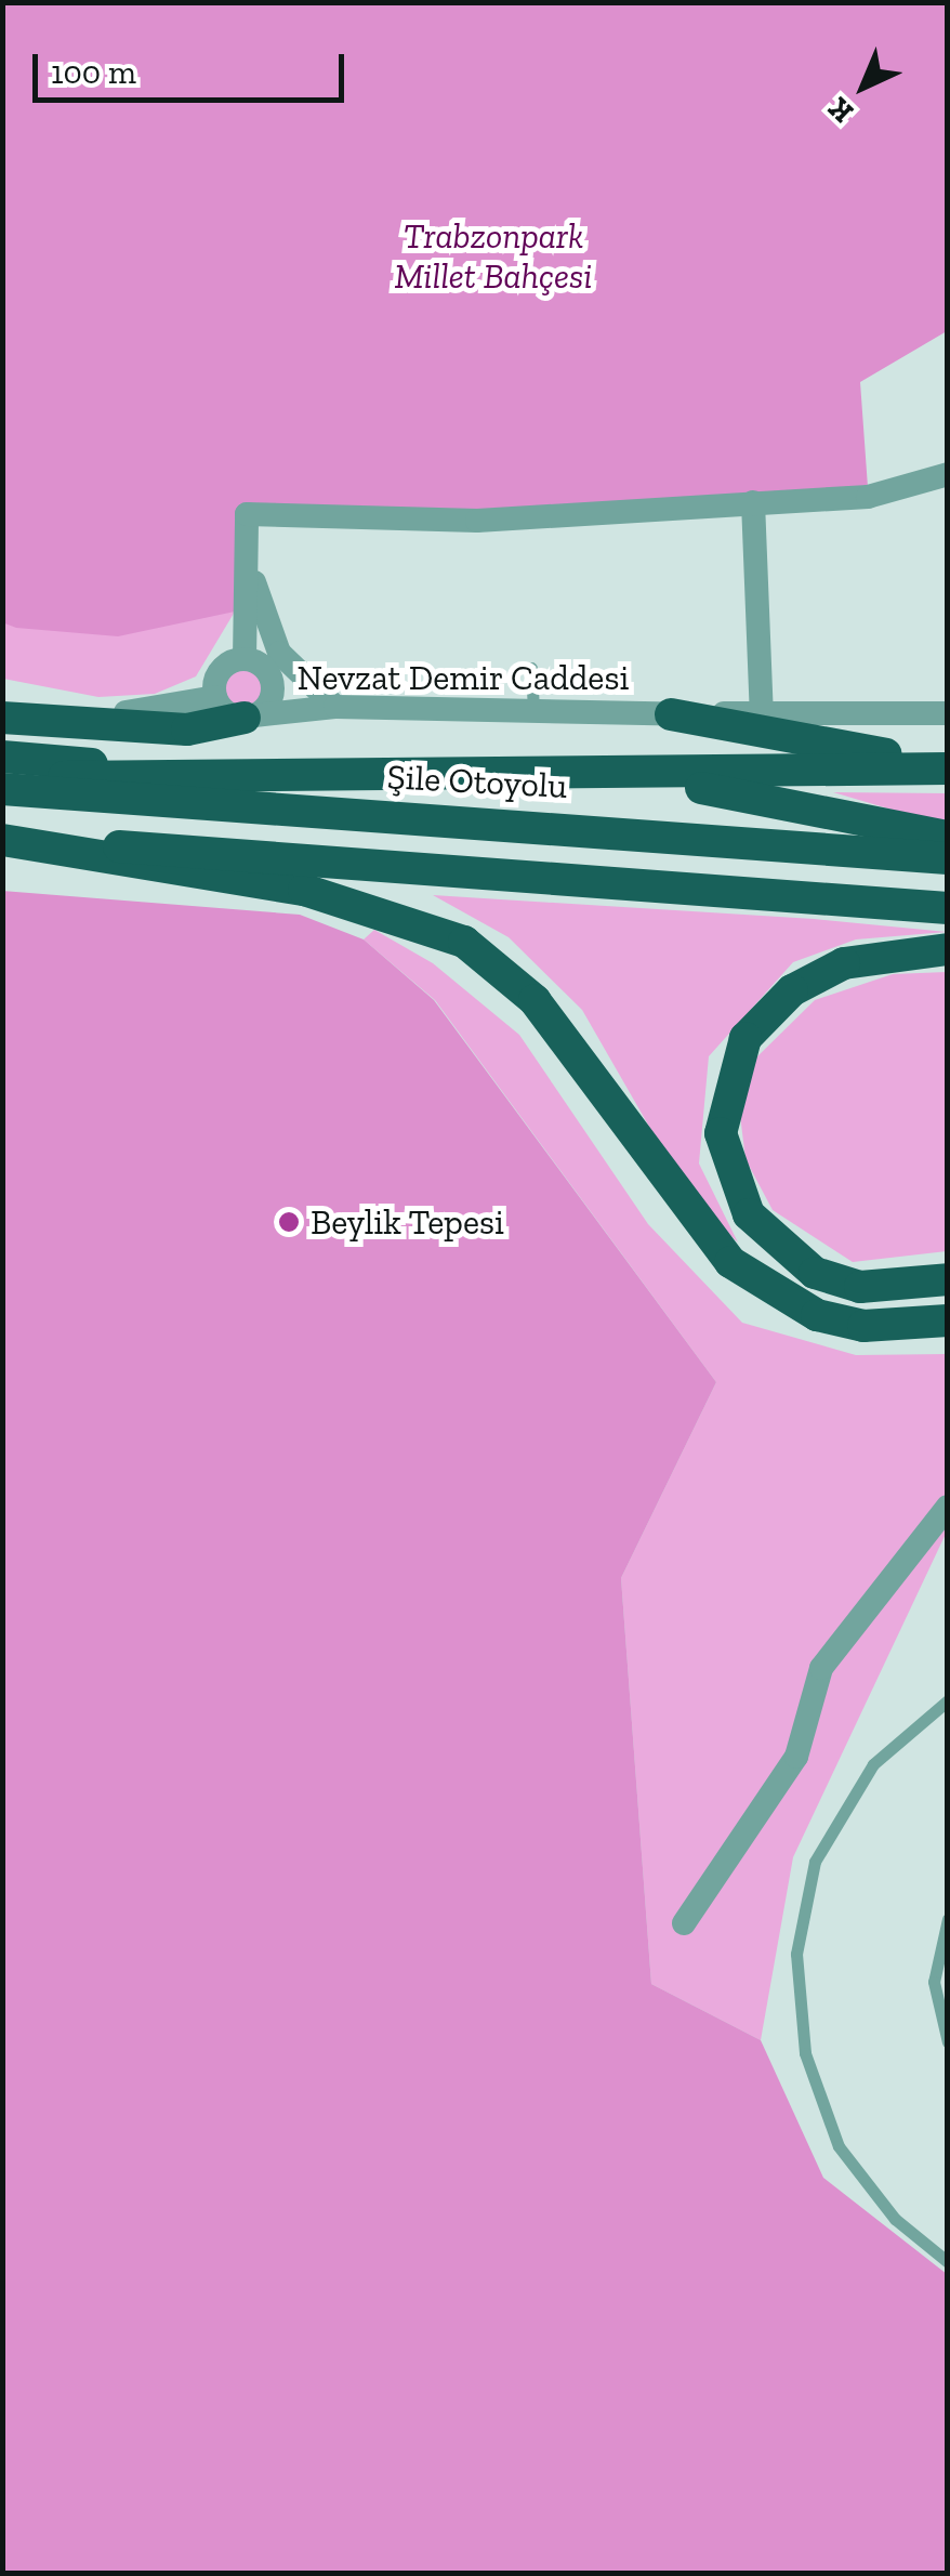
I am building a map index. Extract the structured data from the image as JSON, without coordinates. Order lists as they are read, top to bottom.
{
  "streets": {
    "highway": ["Şile Otoyolu"],
    "street": ["Nevzat Demir Caddesi"]
  },
  "parks": ["Trabzonpark Millet Bahçesi"],
  "places": ["Beylik Tepesi"],
  "scale_bar": "100 m",
  "north": "bottom left"
}
